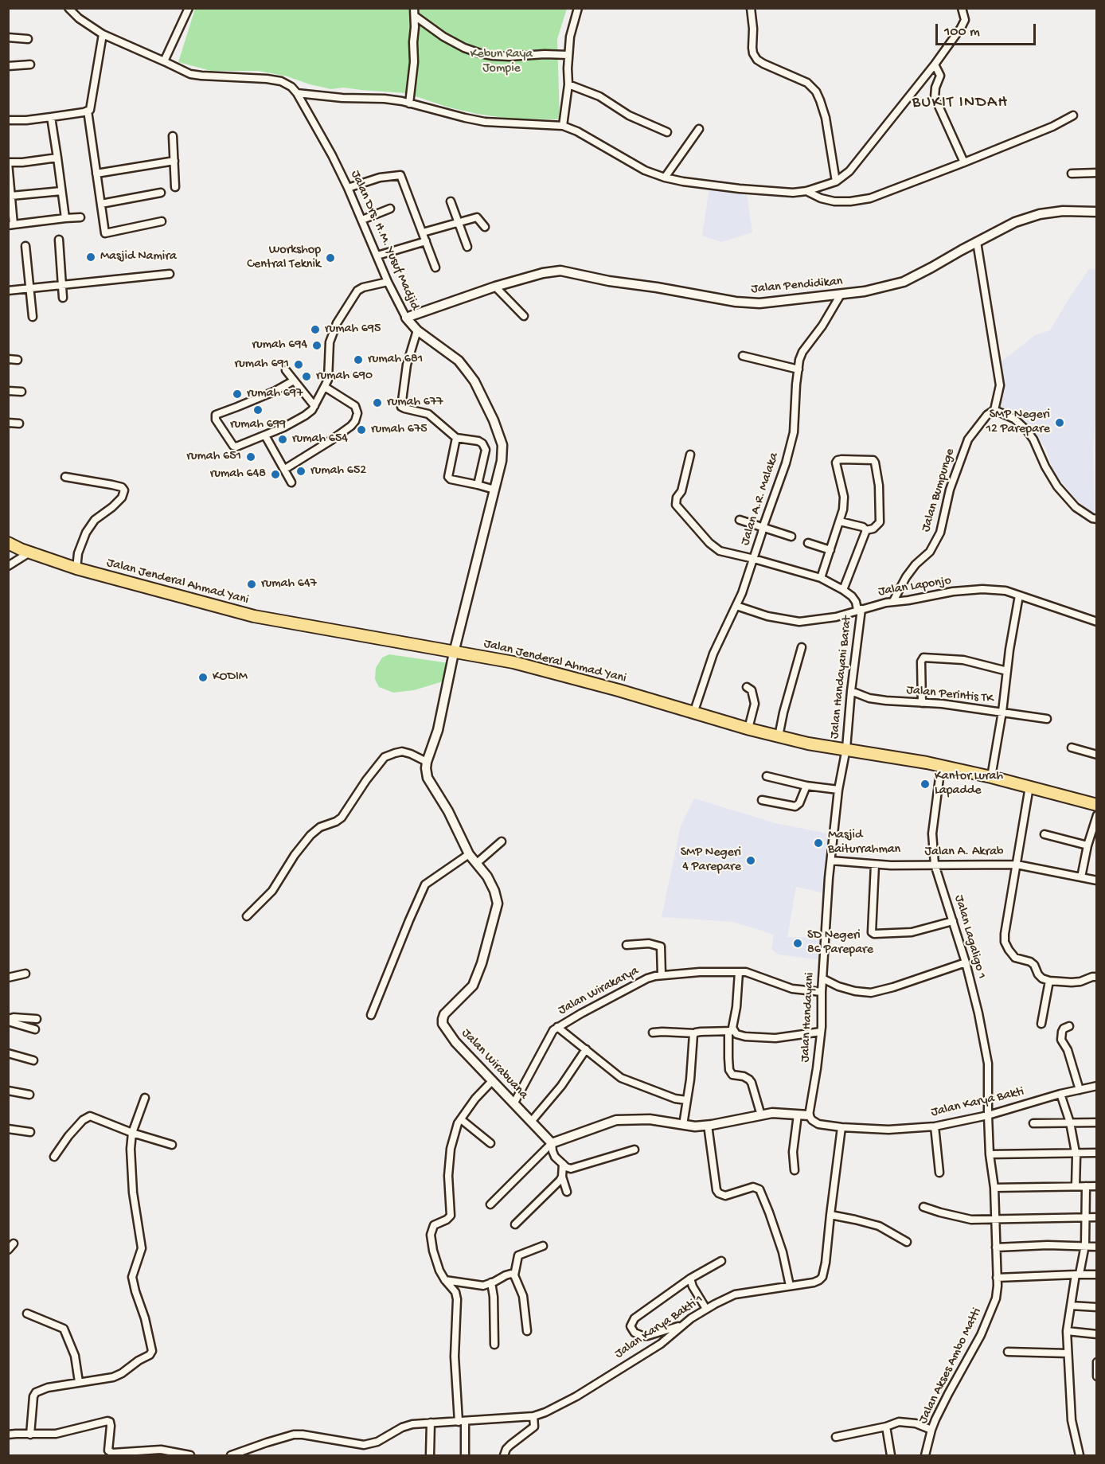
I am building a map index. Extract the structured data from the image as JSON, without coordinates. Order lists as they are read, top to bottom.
{
  "streets": {
    "highway": ["Jalan Jenderal Ahmad Yani"],
    "street": [
      "Jalan Drs. H.M. Yusuf Madjid",
      "Jalan Pendidikan",
      "Jalan Bumpunge",
      "Jalan A.R. Malaka",
      "Jalan Laponjo",
      "Jalan Handayani Barat",
      "Jalan Perintis TK",
      "Jalan A. Akrab",
      "Jalan Lagaligo 1",
      "Jalan Wirakarya",
      "Jalan Handayani",
      "Jalan Wirabuana",
      "Jalan Karya Bakti",
      "Jalan Karya Bakti 1",
      "Jalan Akses Ambo Matti"
    ]
  },
  "crossings": [
    ["Jalan Drs. H.M. Yusuf Madjid", "Jalan Pendidikan"],
    ["Jalan Drs. H.M. Yusuf Madjid", "Jalan Jenderal Ahmad Yani"],
    ["Jalan Pendidikan", "Jalan A.R. Malaka"],
    ["Jalan Bumpunge", "Jalan Laponjo"],
    ["Jalan A.R. Malaka", "Jalan Jenderal Ahmad Yani"],
    ["Jalan A.R. Malaka", "Jalan Laponjo"],
    ["Jalan Jenderal Ahmad Yani", "Jalan Handayani Barat"],
    ["Jalan Jenderal Ahmad Yani", "Jalan Lagaligo 1"],
    ["Jalan Jenderal Ahmad Yani", "Jalan Handayani"],
    ["Jalan Laponjo", "Jalan Handayani Barat"],
    ["Jalan Handayani Barat", "Jalan Perintis TK"],
    ["Jalan Handayani Barat", "Jalan Handayani"],
    ["Jalan A. Akrab", "Jalan Lagaligo 1"],
    ["Jalan A. Akrab", "Jalan Handayani"],
    ["Jalan Lagaligo 1", "Jalan Karya Bakti"],
    ["Jalan Lagaligo 1", "Jalan Akses Ambo Matti"],
    ["Jalan Wirakarya", "Jalan Handayani"],
    ["Jalan Wirakarya", "Jalan Wirabuana"],
    ["Jalan Handayani", "Jalan Karya Bakti"],
    ["Jalan Karya Bakti", "Jalan Karya Bakti 1"],
    ["Jalan Karya Bakti", "Jalan Akses Ambo Matti"]
  ],
  "districts": ["BUKIT INDAH"],
  "parks": ["Kebun Raya Jompie"],
  "places": [
    "Masjid Namira",
    "Workshop Central Teknik",
    "rumah 695",
    "rumah 694",
    "rumah 681",
    "rumah 691",
    "rumah 690",
    "rumah 697",
    "rumah 677",
    "rumah 699",
    "SMP Negeri 12 Parepare",
    "rumah 675",
    "rumah 654",
    "rumah 651",
    "rumah 652",
    "rumah 648",
    "rumah 647",
    "KODIM",
    "Kantor Lurah Lapadde",
    "Masjid Baiturrahman",
    "SMP Negeri 4 Parepare",
    "SD Negeri 86 Parepare"
  ],
  "scale_bar": "100 m"
}
